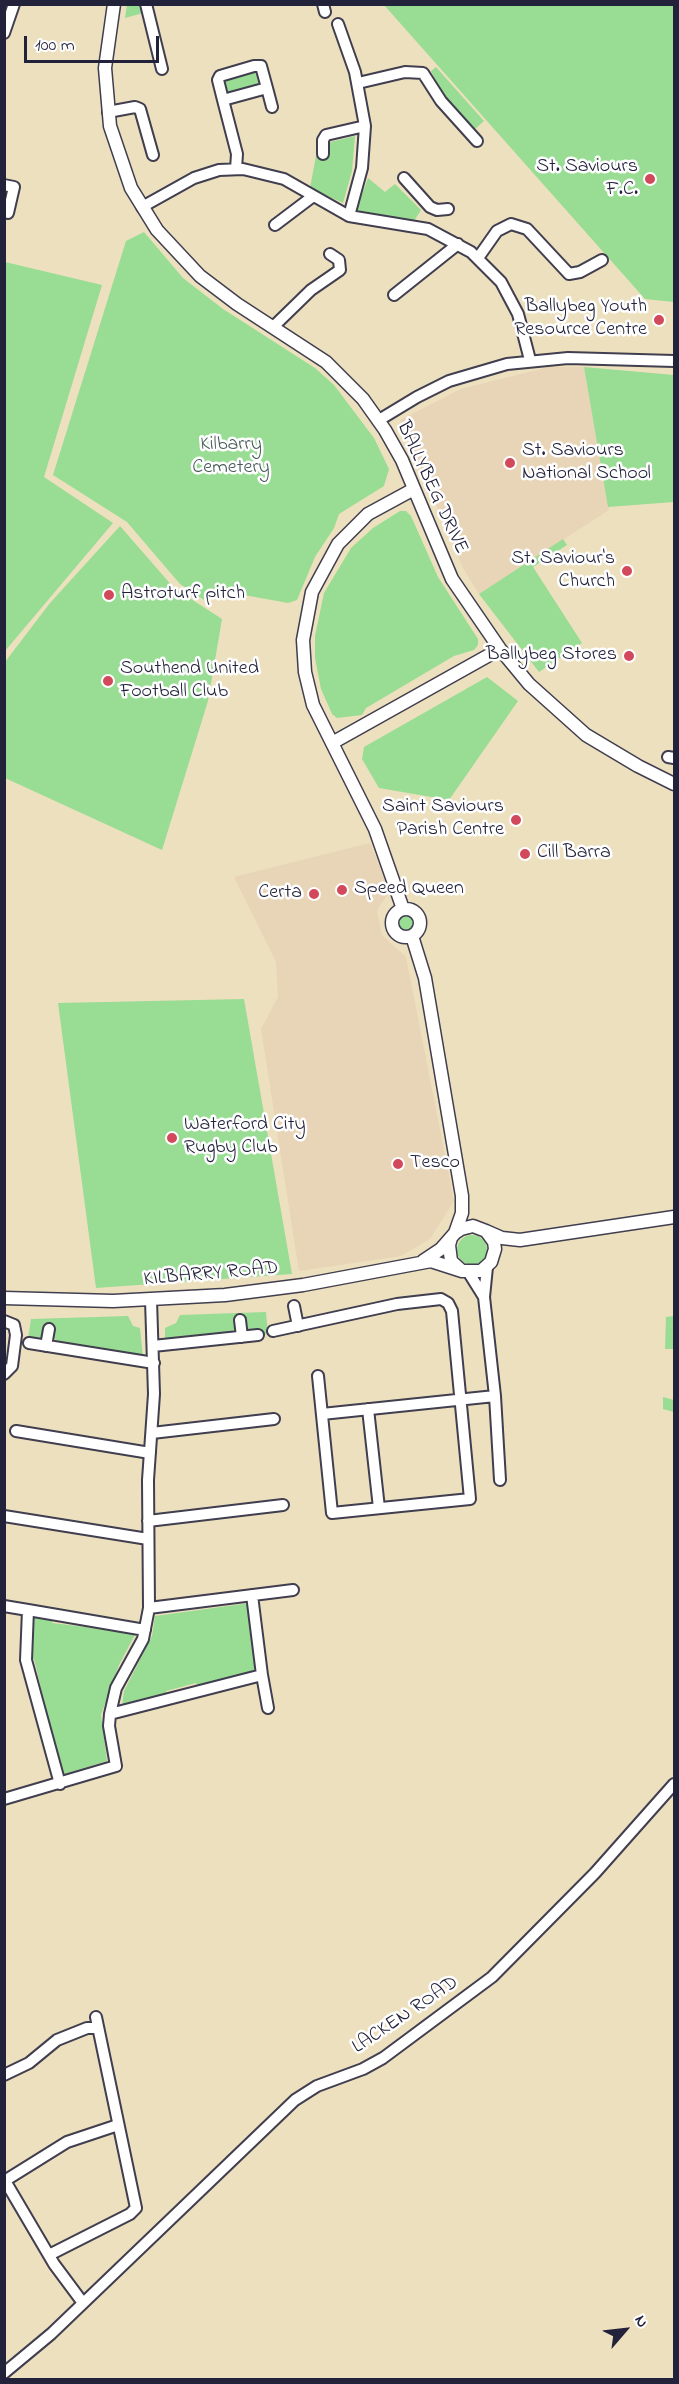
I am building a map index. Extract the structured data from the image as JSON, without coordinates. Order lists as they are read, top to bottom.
{
  "streets": {
    "street": ["BALLYBEG DRIVE", "KILBARRY ROAD", "LACKEN ROAD"]
  },
  "parks": ["Kilbarry Cemetery"],
  "places": [
    "St. Saviours F.C.",
    "Ballybeg Youth Resource Centre",
    "St. Saviours National School",
    "St. Saviour's Church",
    "Astroturf pitch",
    "Ballybeg Stores",
    "Southend United Football Club",
    "Saint Saviours Parish Centre",
    "Cill Barra",
    "Speed Queen",
    "Certa",
    "Waterford City Rugby Club",
    "Tesco"
  ],
  "scale_bar": "100 m",
  "north": "top right"
}
